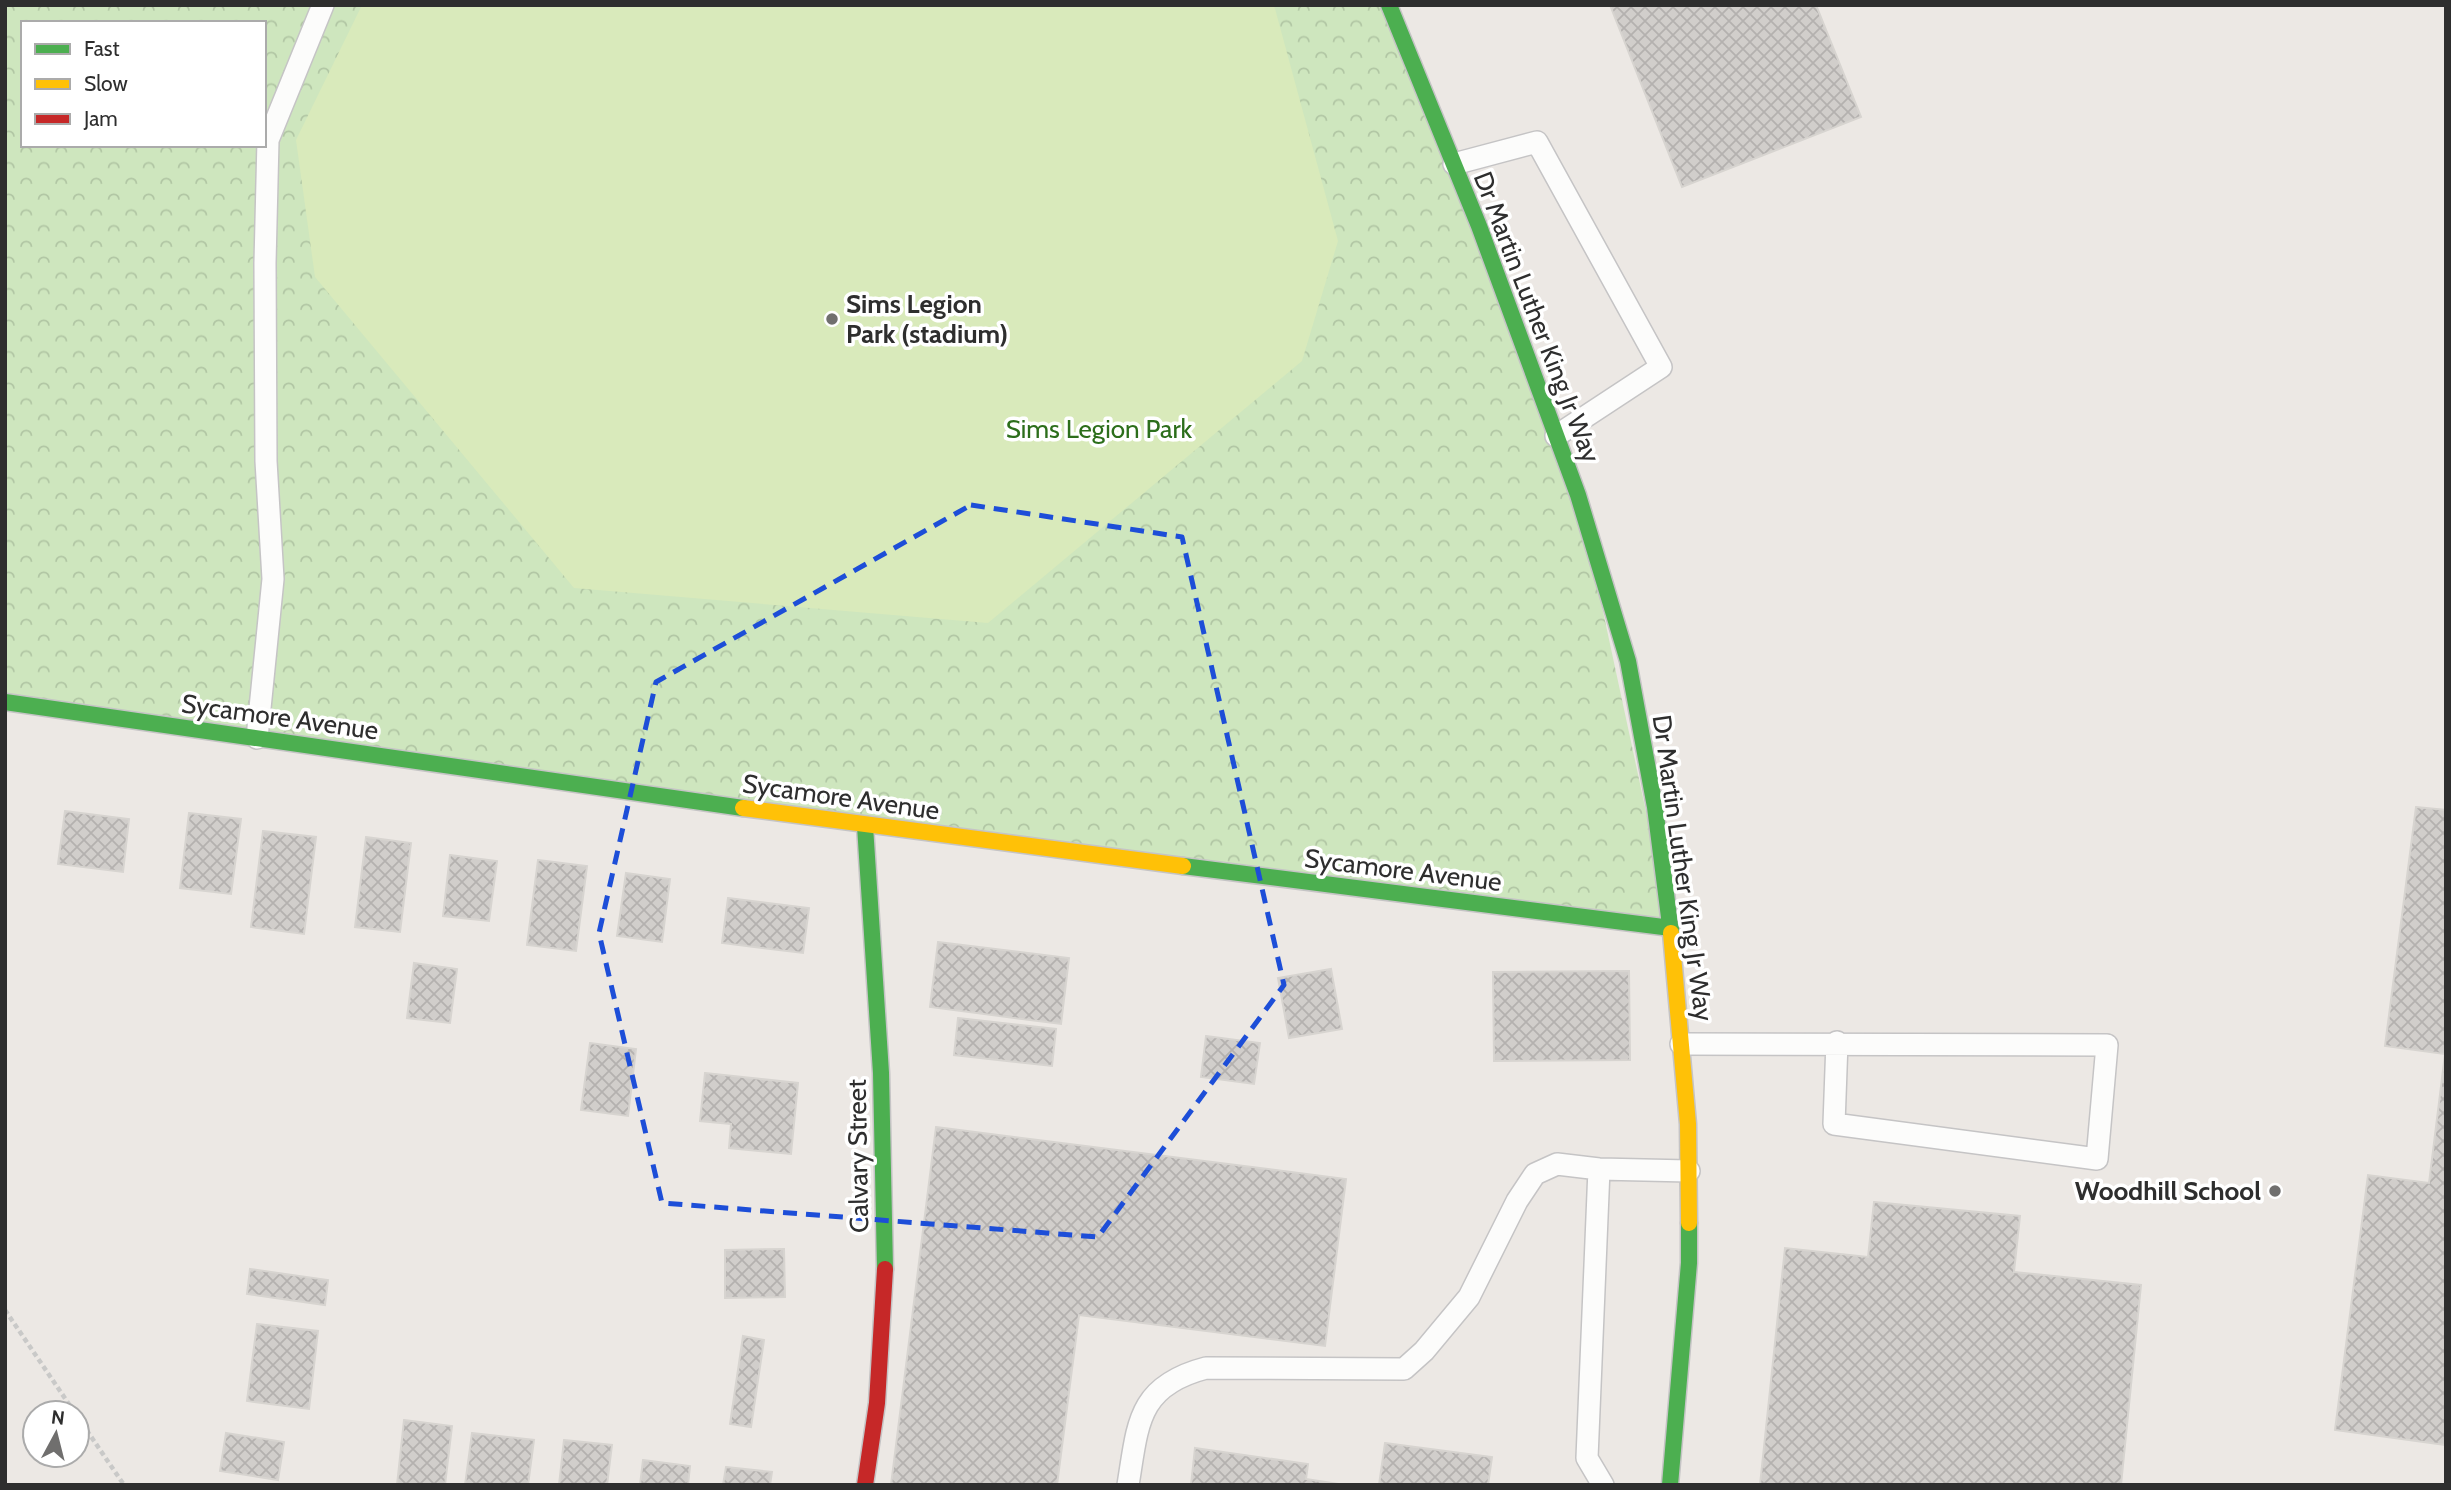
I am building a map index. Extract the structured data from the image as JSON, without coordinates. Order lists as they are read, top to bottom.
{
  "streets": {
    "street": ["Dr Martin Luther King Jr Way", "Sycamore Avenue", "Calvary Street"]
  },
  "crossings": [
    ["Dr Martin Luther King Jr Way", "Sycamore Avenue"],
    ["Sycamore Avenue", "Calvary Street"]
  ],
  "parks": ["Sims Legion Park"],
  "places": ["Sims Legion Park (stadium)", "Woodhill School"],
  "legend": ["Fast", "Slow", "Jam"],
  "north": "top"
}
